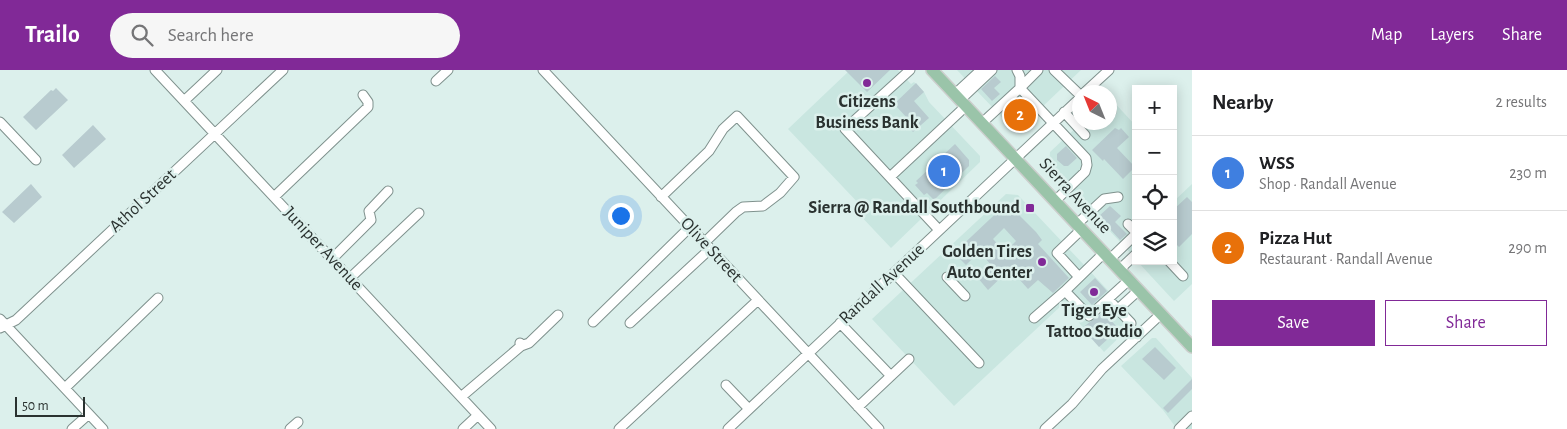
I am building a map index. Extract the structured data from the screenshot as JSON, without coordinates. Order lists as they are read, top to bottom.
{
  "streets": {
    "main road": ["Sierra Avenue"],
    "street": [
      "Athol Street",
      "Juniper Avenue",
      "Olive Street",
      "Randall Avenue"
    ]
  },
  "crossings": [
    ["Sierra Avenue", "Randall Avenue"],
    ["Athol Street", "Juniper Avenue"],
    ["Olive Street", "Randall Avenue"]
  ],
  "places": {
    "other": ["Citizens Business Bank", "Golden Tires Auto Center", "Tiger Eye Tattoo Studio"],
    "transit": ["Sierra @ Randall Southbound"]
  },
  "scale_bar": "50 m",
  "north": "top left",
  "page": {
    "header": "Trailo",
    "search": "Search here",
    "nav": ["Map", "Layers", "Share"],
    "heading": ["Nearby", "2 results"],
    "map_buttons": ["+", "−"],
    "pins": ["2", "1"],
    "list": [
      {
        "mark": "1",
        "name": "WSS",
        "note": "Shop · Randall Avenue",
        "value": "230 m"
      },
      {
        "mark": "2",
        "name": "Pizza Hut",
        "note": "Restaurant · Randall Avenue",
        "value": "290 m"
      }
    ],
    "buttons": ["Save", "Share"],
    "scale": "50 m"
  }
}
